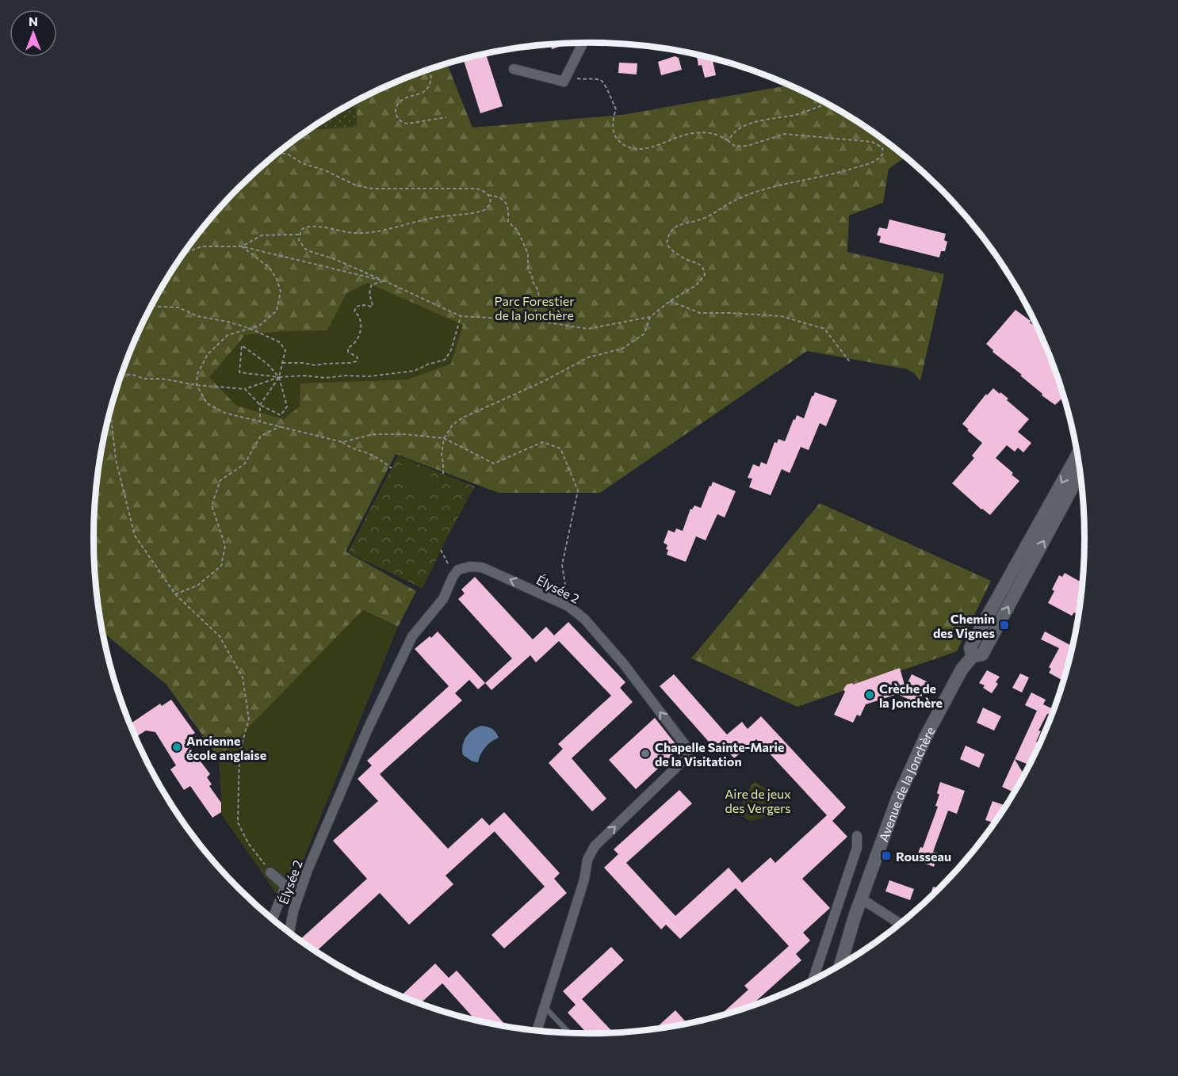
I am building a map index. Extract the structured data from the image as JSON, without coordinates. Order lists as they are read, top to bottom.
{
  "streets": {
    "street": ["Élysée 2", "Avenue de la Jonchère"]
  },
  "parks": ["Parc Forestier de la Jonchère", "Aire de jeux des Vergers"],
  "places": {
    "transit": ["Chemin des Vignes", "Rousseau"],
    "other": ["Crèche de la Jonchère", "Ancienne école anglaise", "Chapelle Sainte-Marie de la Visitation"]
  },
  "north": "top"
}
